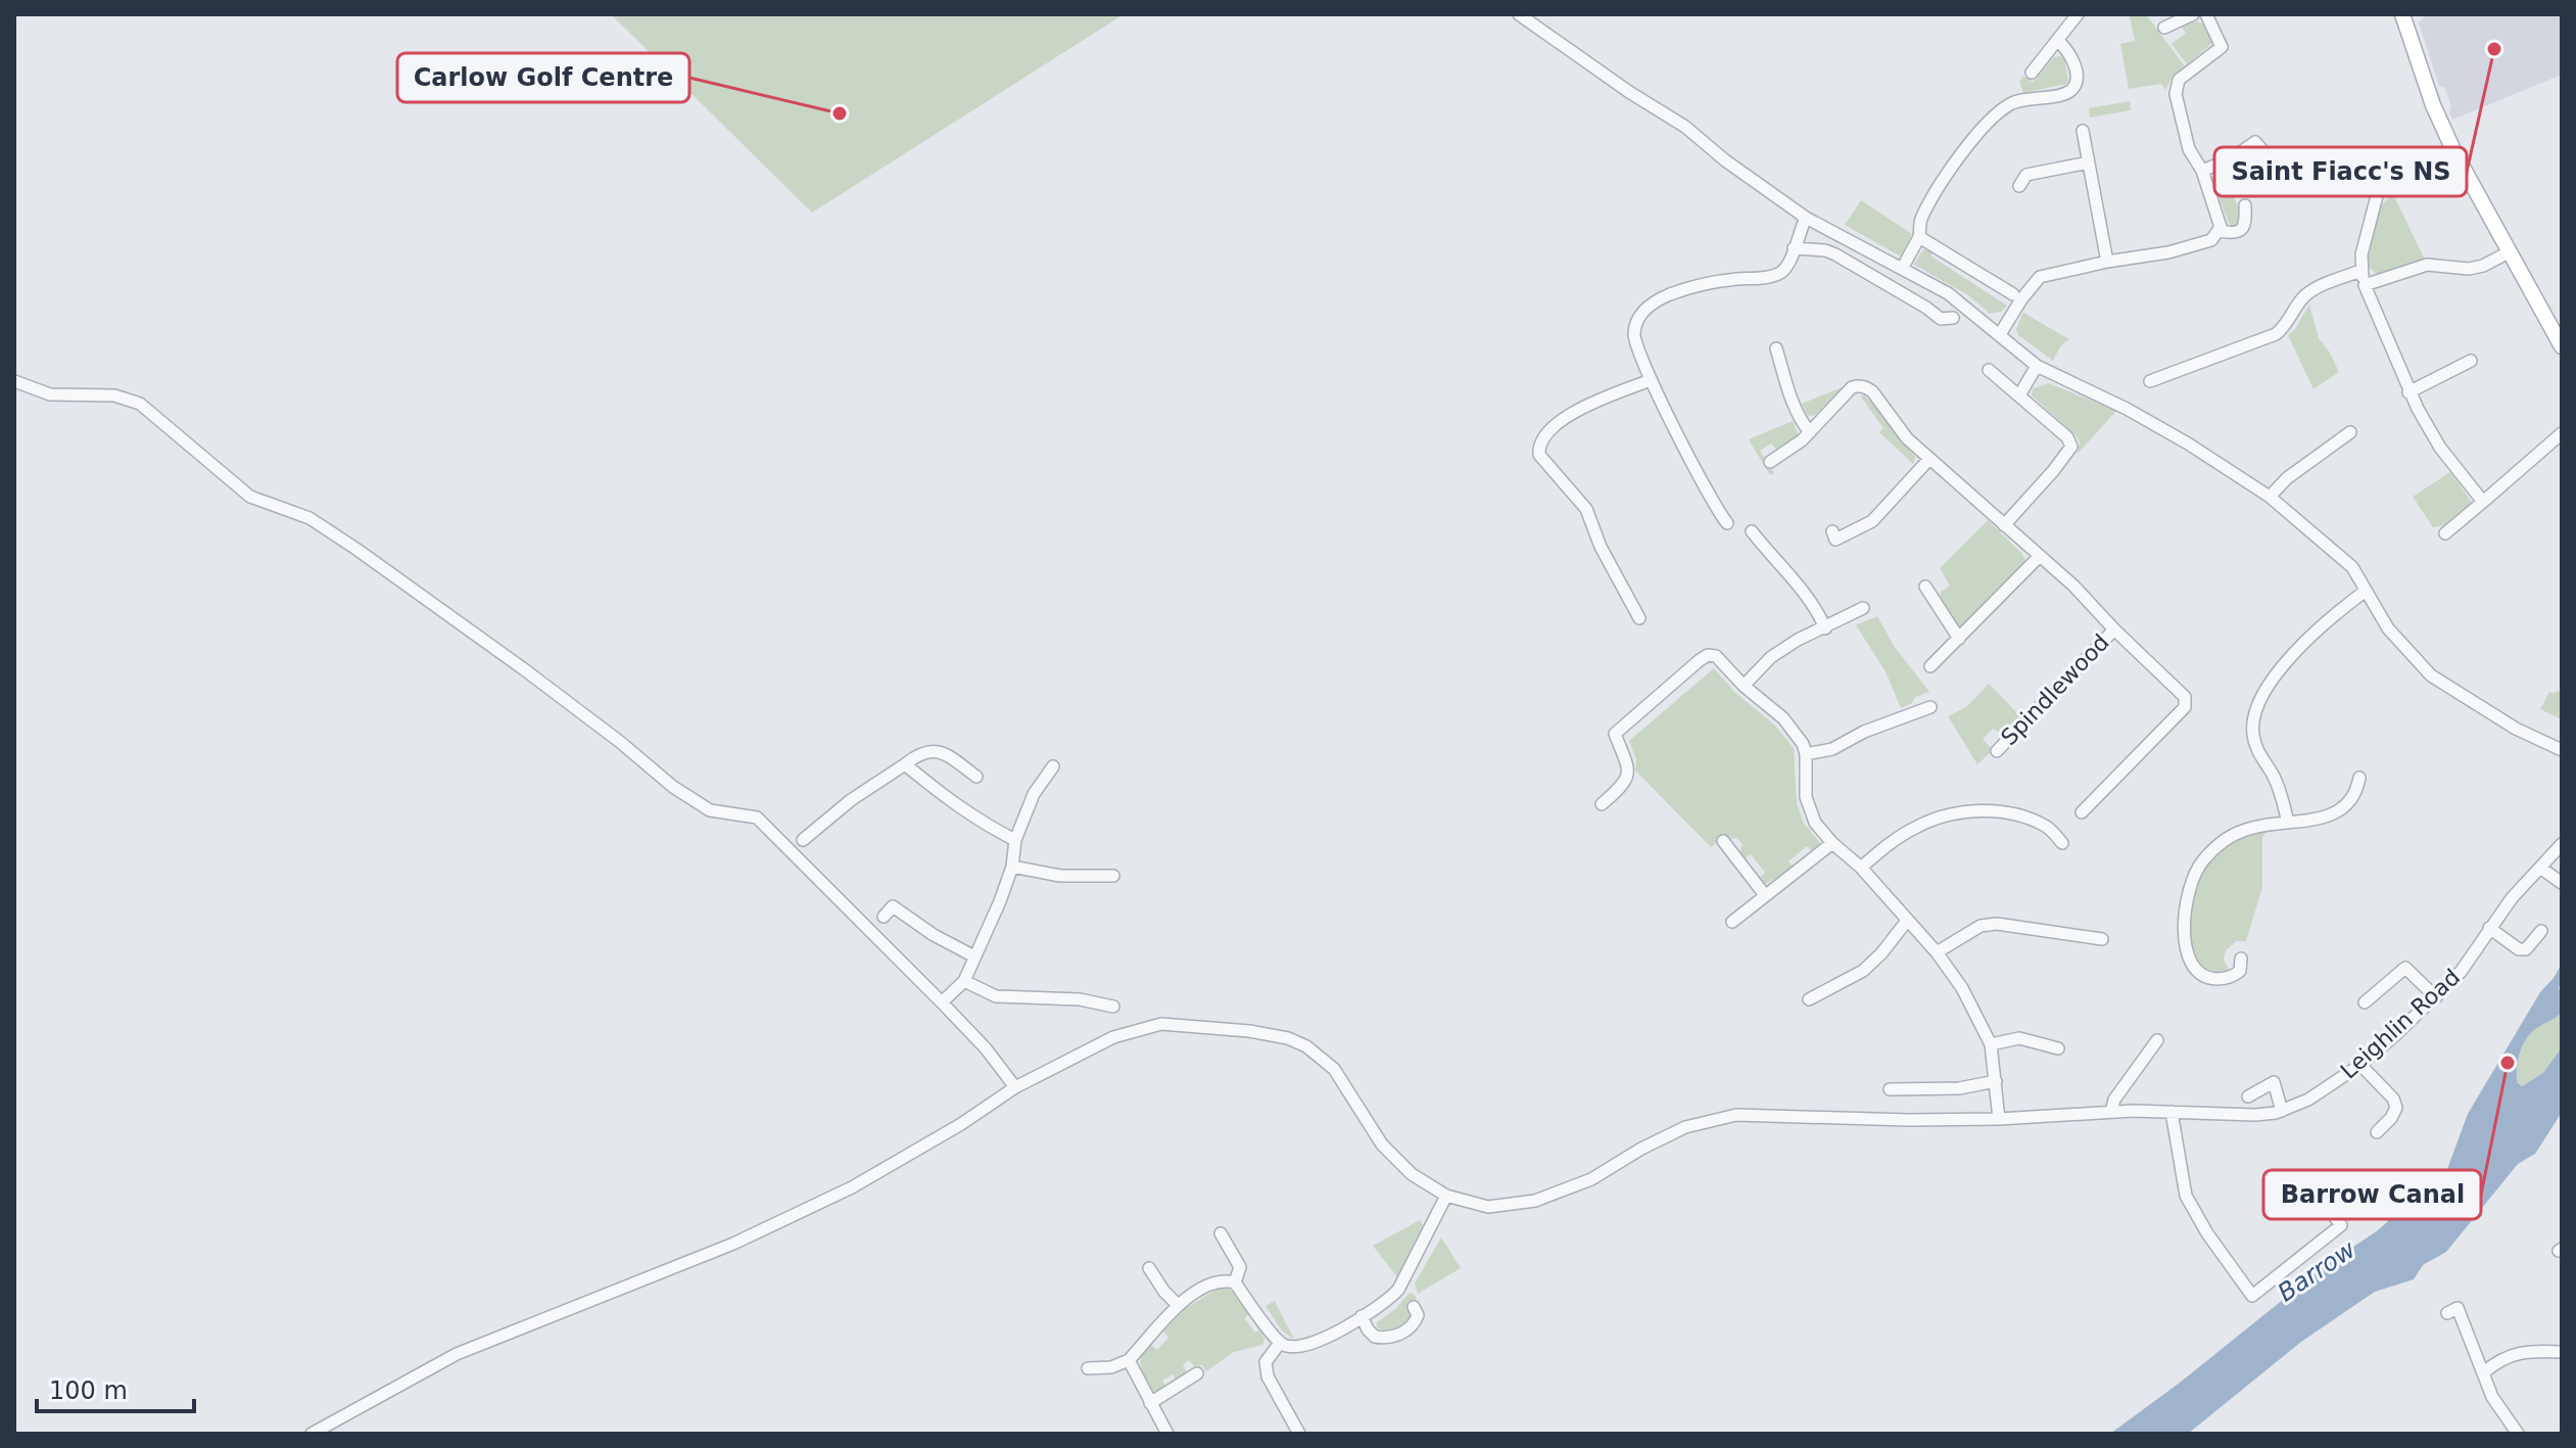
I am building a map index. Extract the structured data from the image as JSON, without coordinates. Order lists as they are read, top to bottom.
{
  "streets": {
    "street": ["Spindlewood", "Leighlin Road"]
  },
  "water": ["Barrow"],
  "places": ["Saint Fiacc's NS", "Carlow Golf Centre", "Barrow Canal"],
  "scale_bar": "100 m"
}
